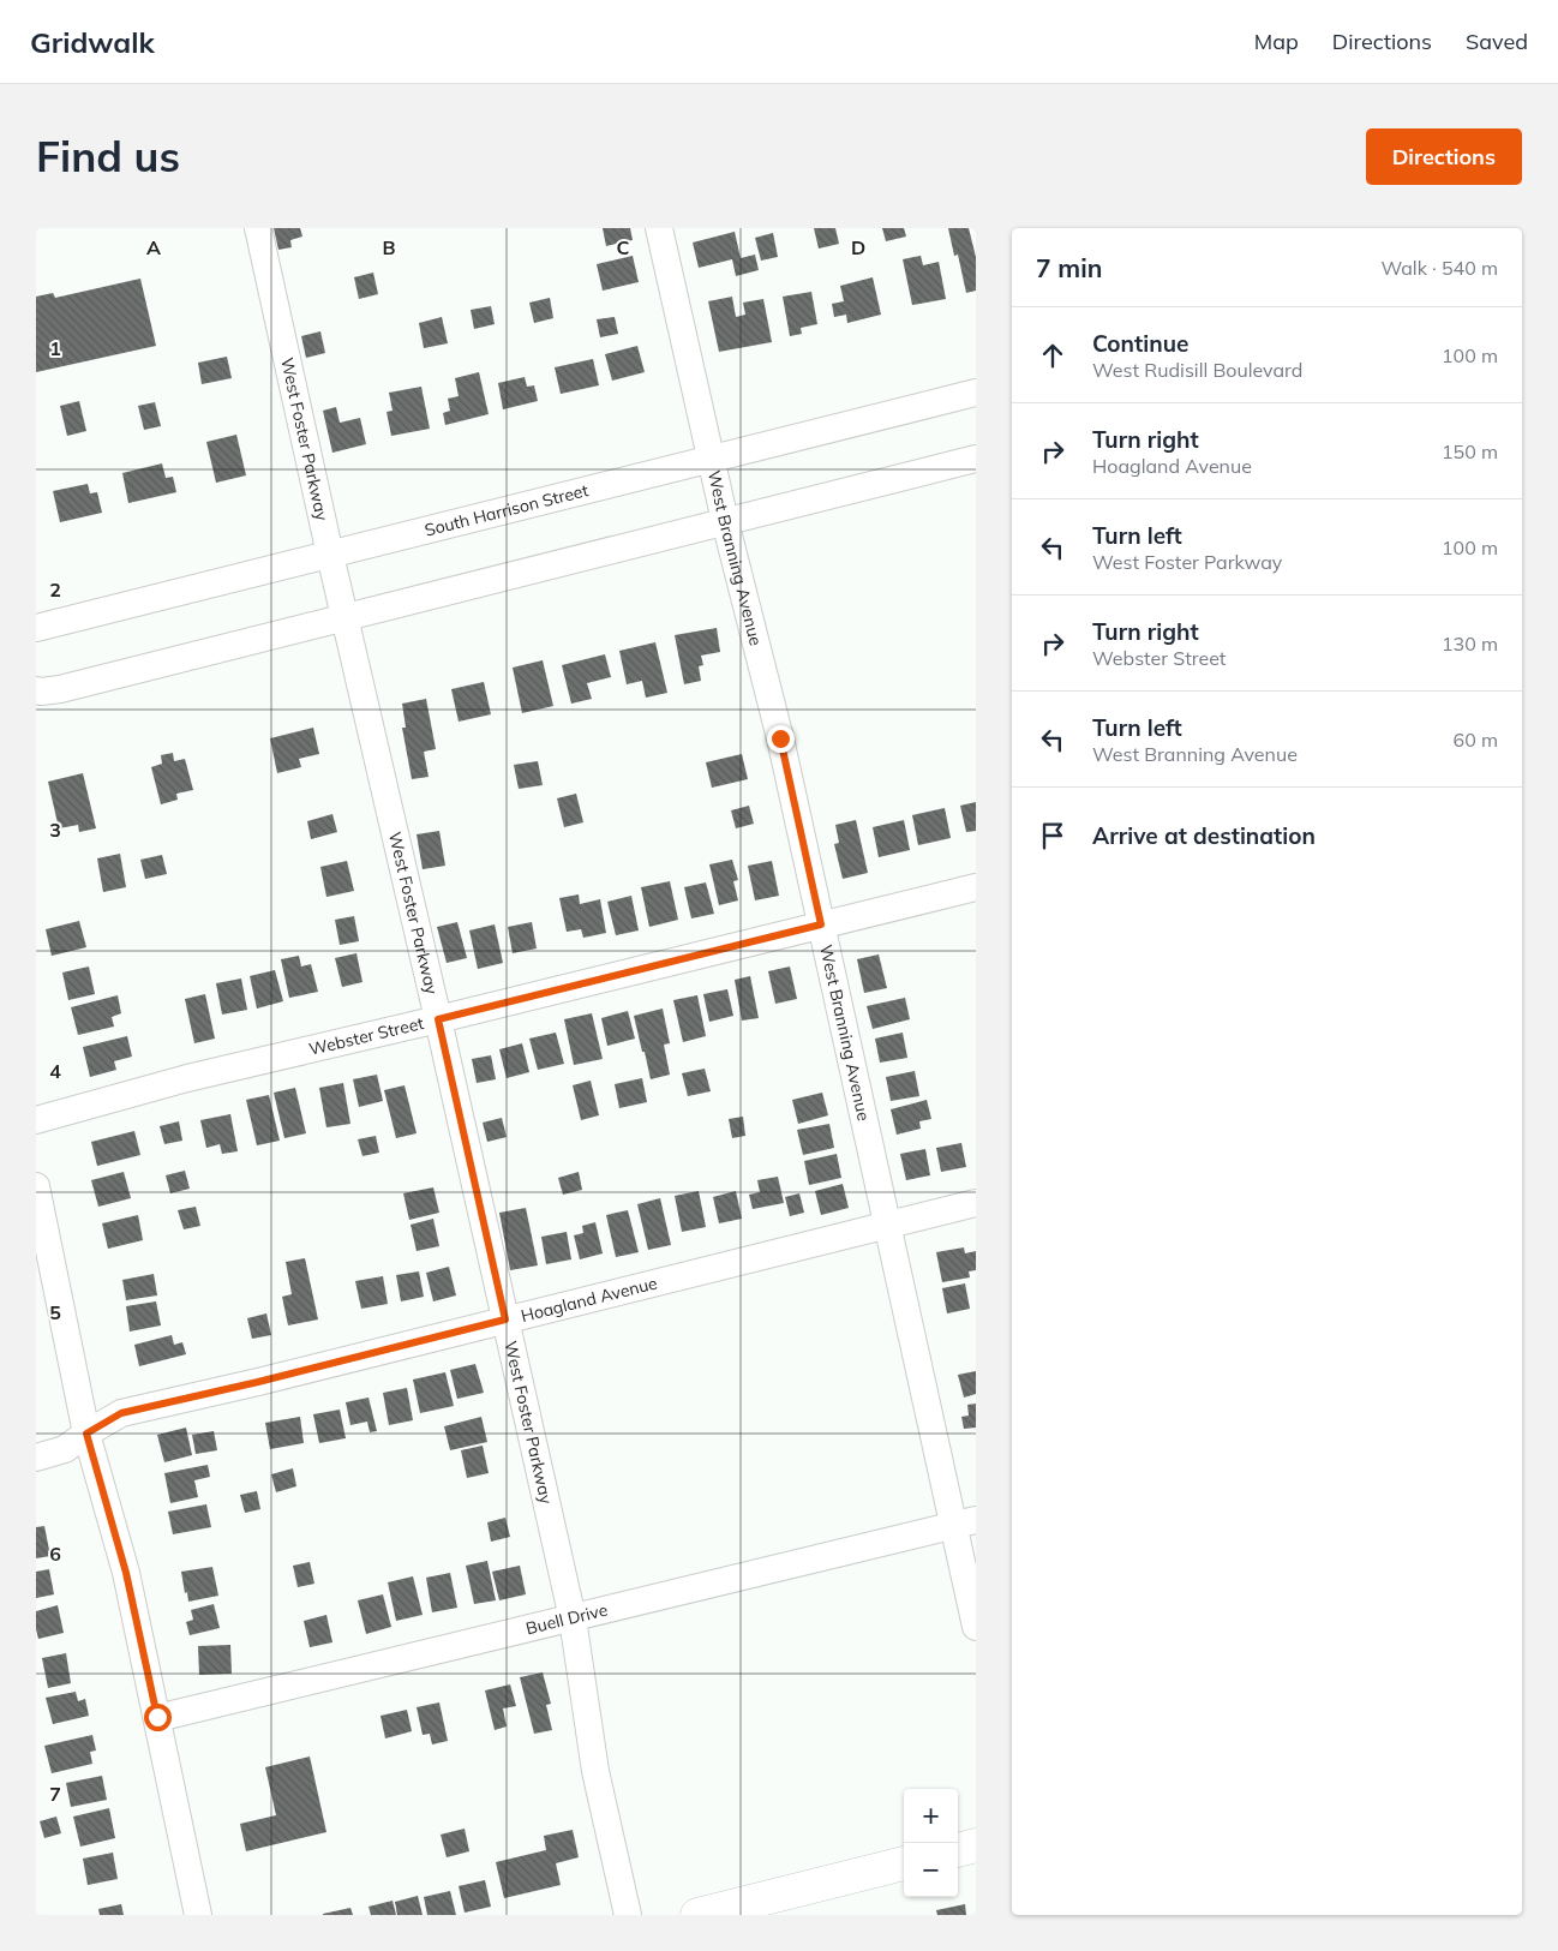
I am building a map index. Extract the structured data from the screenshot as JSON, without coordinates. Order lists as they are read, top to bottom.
{
  "streets": {
    "street": [
      "West Foster Parkway",
      "South Harrison Street",
      "West Branning Avenue",
      "Webster Street",
      "Hoagland Avenue",
      "Buell Drive"
    ]
  },
  "crossings": [
    ["West Foster Parkway", "South Harrison Street"],
    ["West Foster Parkway", "Webster Street"],
    ["West Foster Parkway", "Hoagland Avenue"],
    ["West Foster Parkway", "Buell Drive"],
    ["South Harrison Street", "West Branning Avenue"],
    ["West Branning Avenue", "Webster Street"],
    ["West Branning Avenue", "Hoagland Avenue"],
    ["West Branning Avenue", "Buell Drive"]
  ],
  "page": {
    "header": "Gridwalk",
    "nav": ["Map", "Directions", "Saved"],
    "buttons": "Directions",
    "title": "Find us",
    "heading": ["7 min", "Walk · 540 m"],
    "list": [
      ["Continue", "West Rudisill Boulevard", "100 m"],
      ["Turn right", "Hoagland Avenue", "150 m"],
      ["Turn left", "West Foster Parkway", "100 m"],
      ["Turn right", "Webster Street", "130 m"],
      ["Turn left", "West Branning Avenue", "60 m"],
      "Arrive at destination"
    ],
    "map_buttons": ["+", "−"]
  },
  "grid": {
    "columns": [
      "A",
      "B",
      "C",
      "D"
    ],
    "rows": [
      "1",
      "2",
      "3",
      "4",
      "5",
      "6",
      "7"
    ]
  }
}
